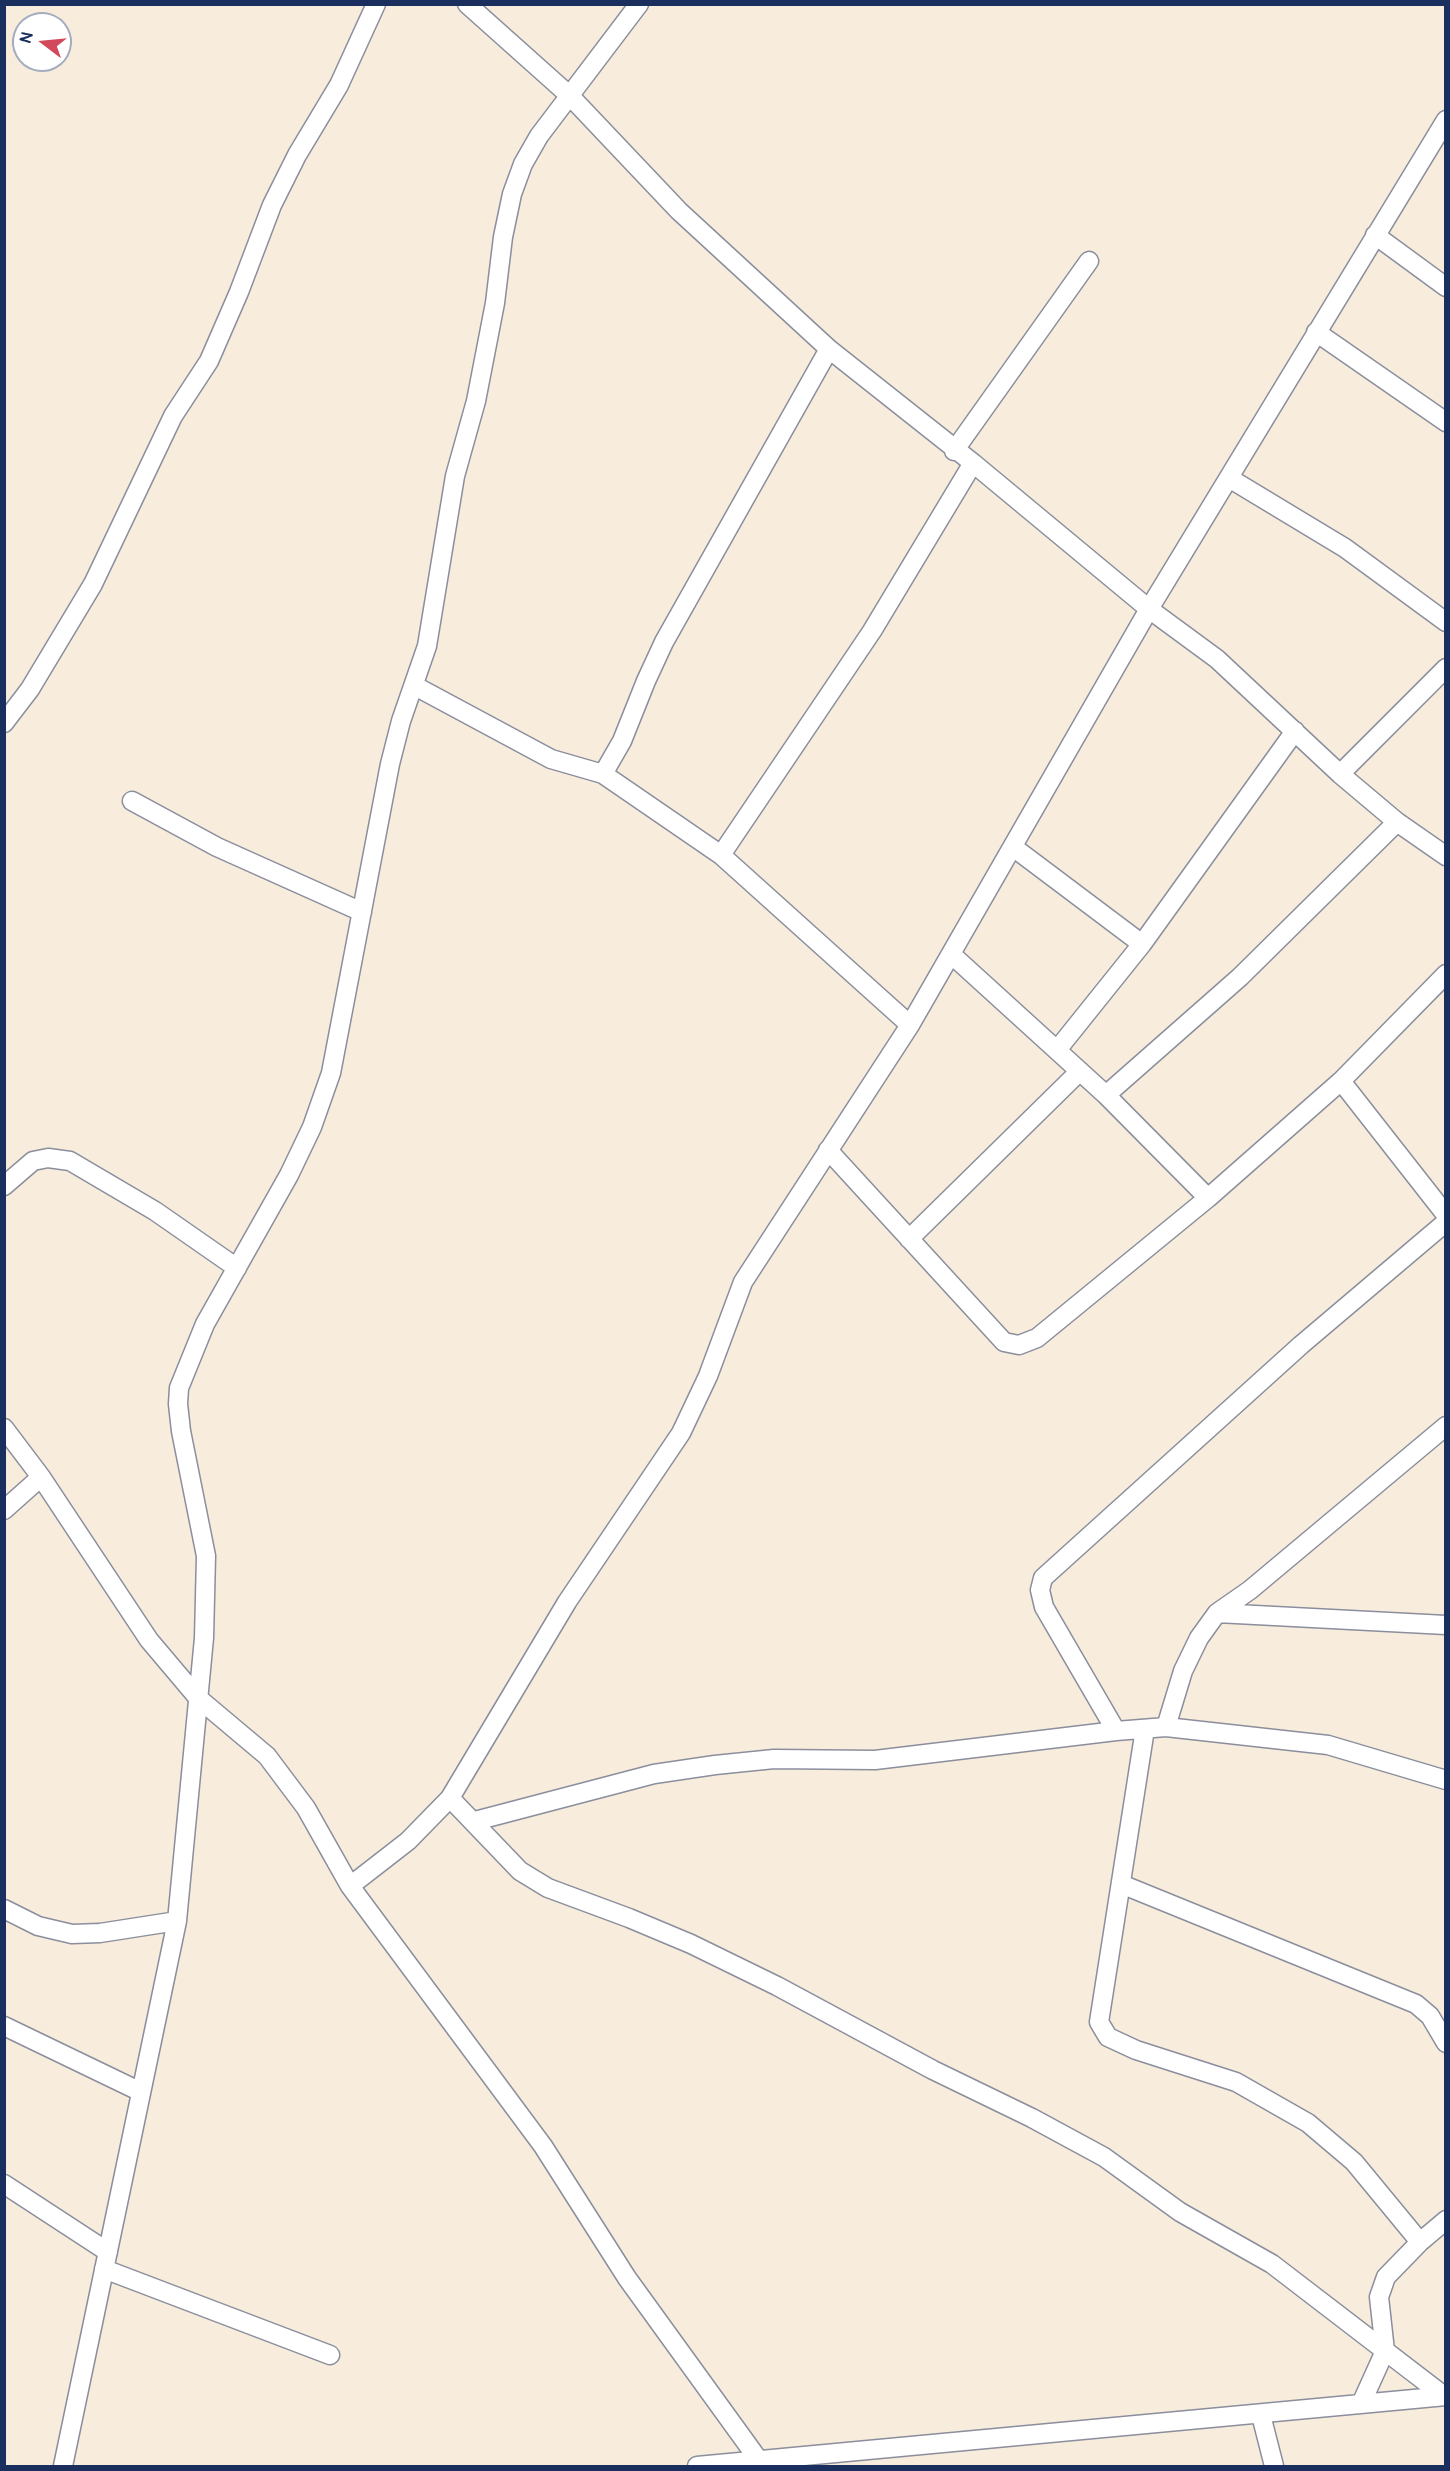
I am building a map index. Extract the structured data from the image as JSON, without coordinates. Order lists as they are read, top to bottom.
{
  "north": "left"
}
